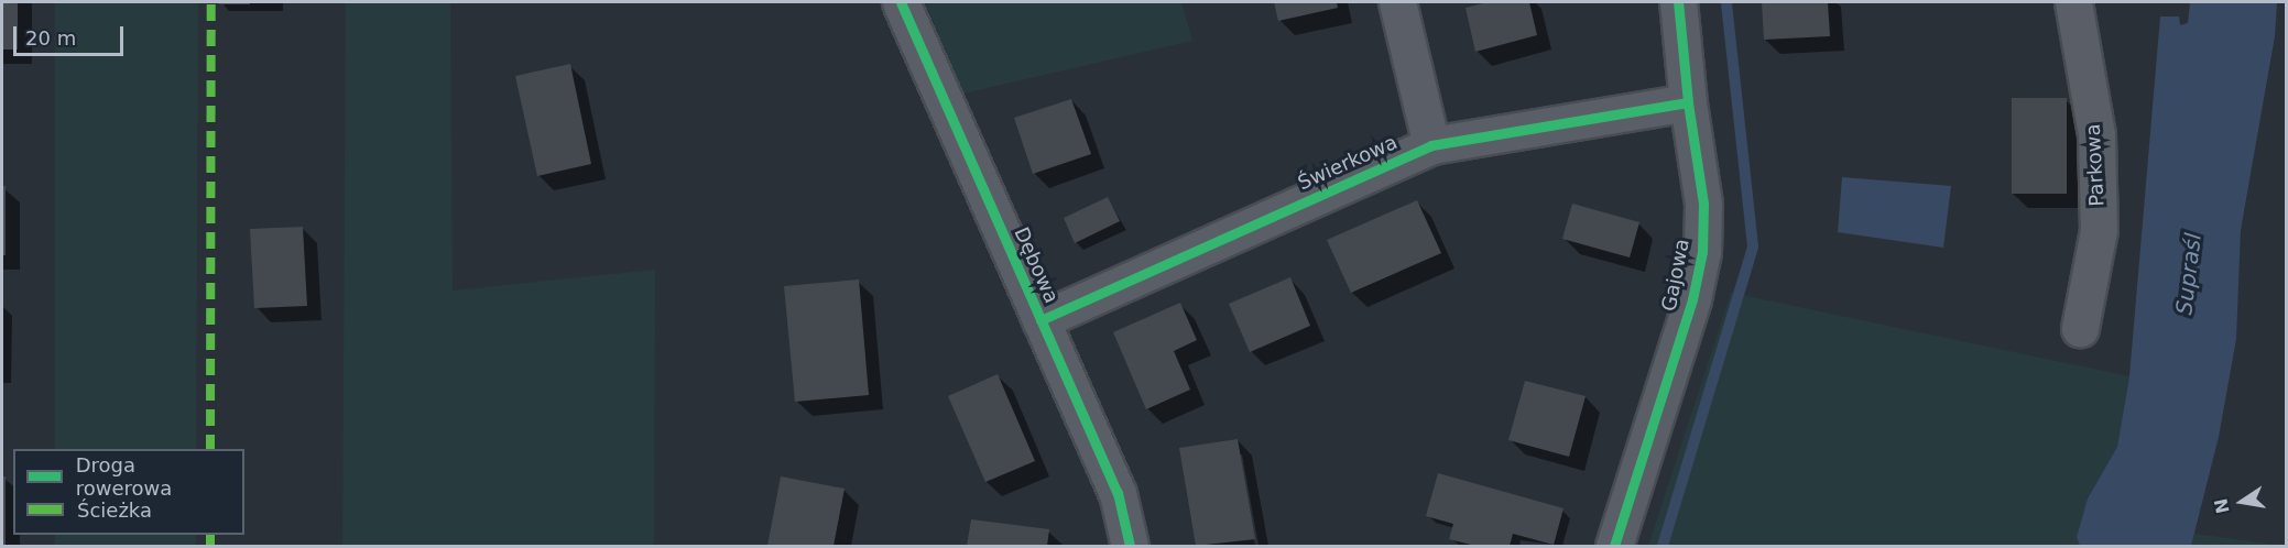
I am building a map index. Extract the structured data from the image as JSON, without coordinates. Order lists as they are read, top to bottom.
{
  "streets": {
    "street": [
      "Świerkowa",
      "Parkowa",
      "Dębowa",
      "Gajowa"
    ]
  },
  "crossings": [
    ["Świerkowa", "Dębowa"],
    ["Świerkowa", "Gajowa"]
  ],
  "water": ["Supraśl"],
  "legend": ["Droga rowerowa", "Ścieżka"],
  "scale_bar": "20 m",
  "north": "left"
}
